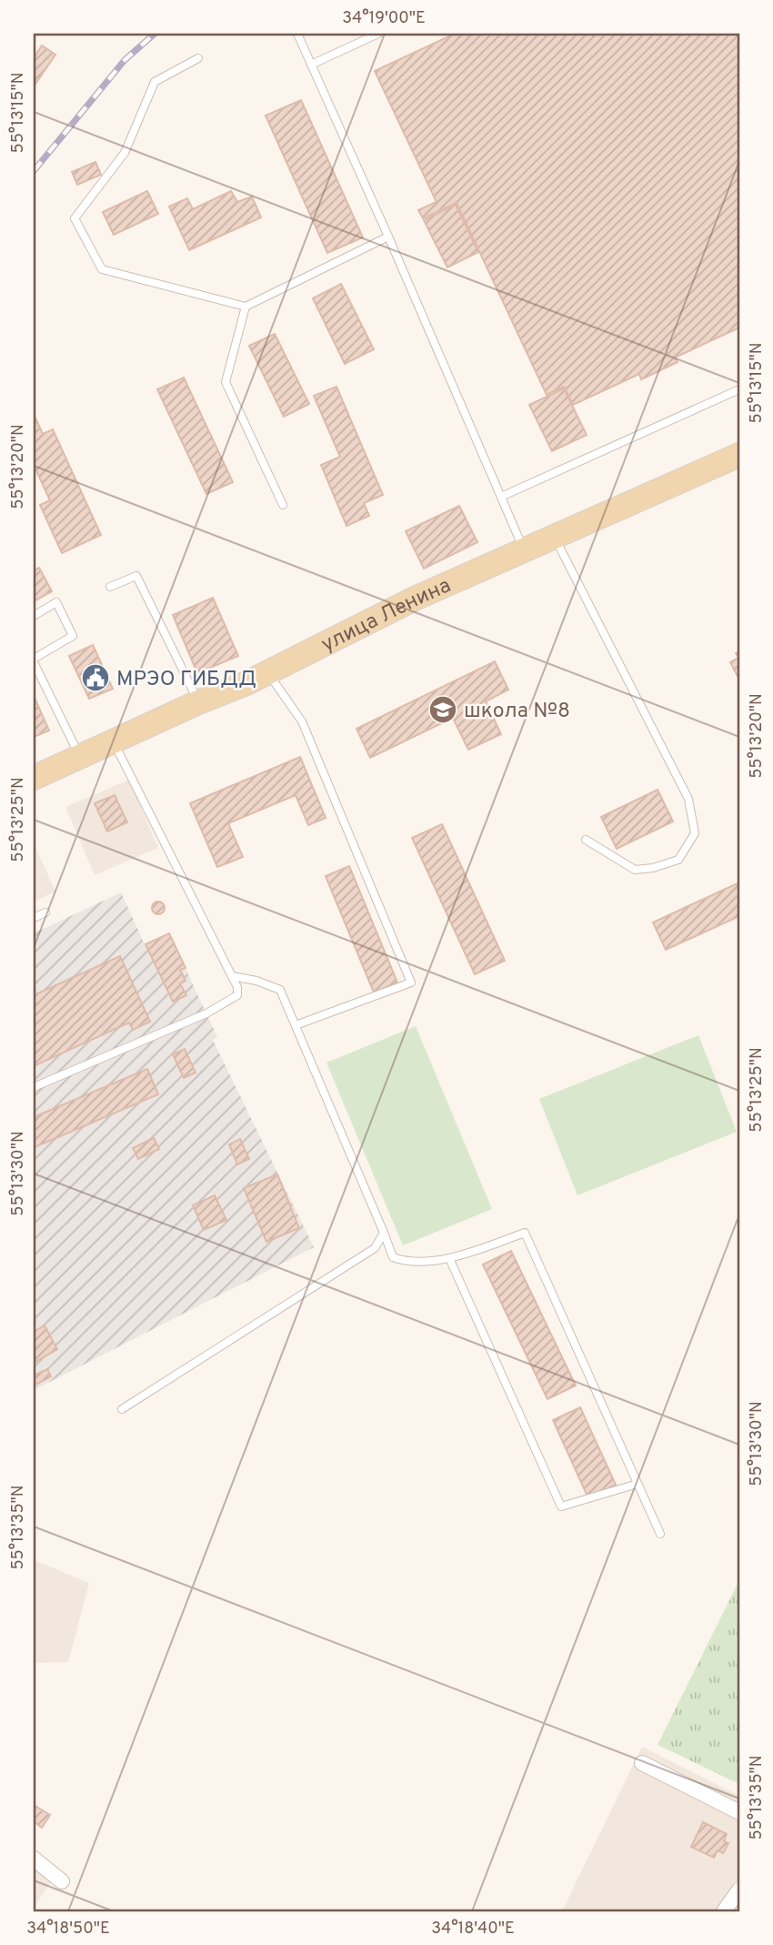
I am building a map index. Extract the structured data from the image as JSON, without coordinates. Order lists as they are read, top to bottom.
{
  "streets": {
    "main road": ["улица Ленина"]
  },
  "places": {
    "public building": ["МРЭО ГИБДД"],
    "school or university": ["школа №8"]
  },
  "coordinates": [
    "34°19'00\"E",
    "55°13'15\"N",
    "55°13'20\"N",
    "55°13'25\"N",
    "55°13'30\"N",
    "55°13'35\"N",
    "34°18'50\"E",
    "34°18'40\"E"
  ]
}
